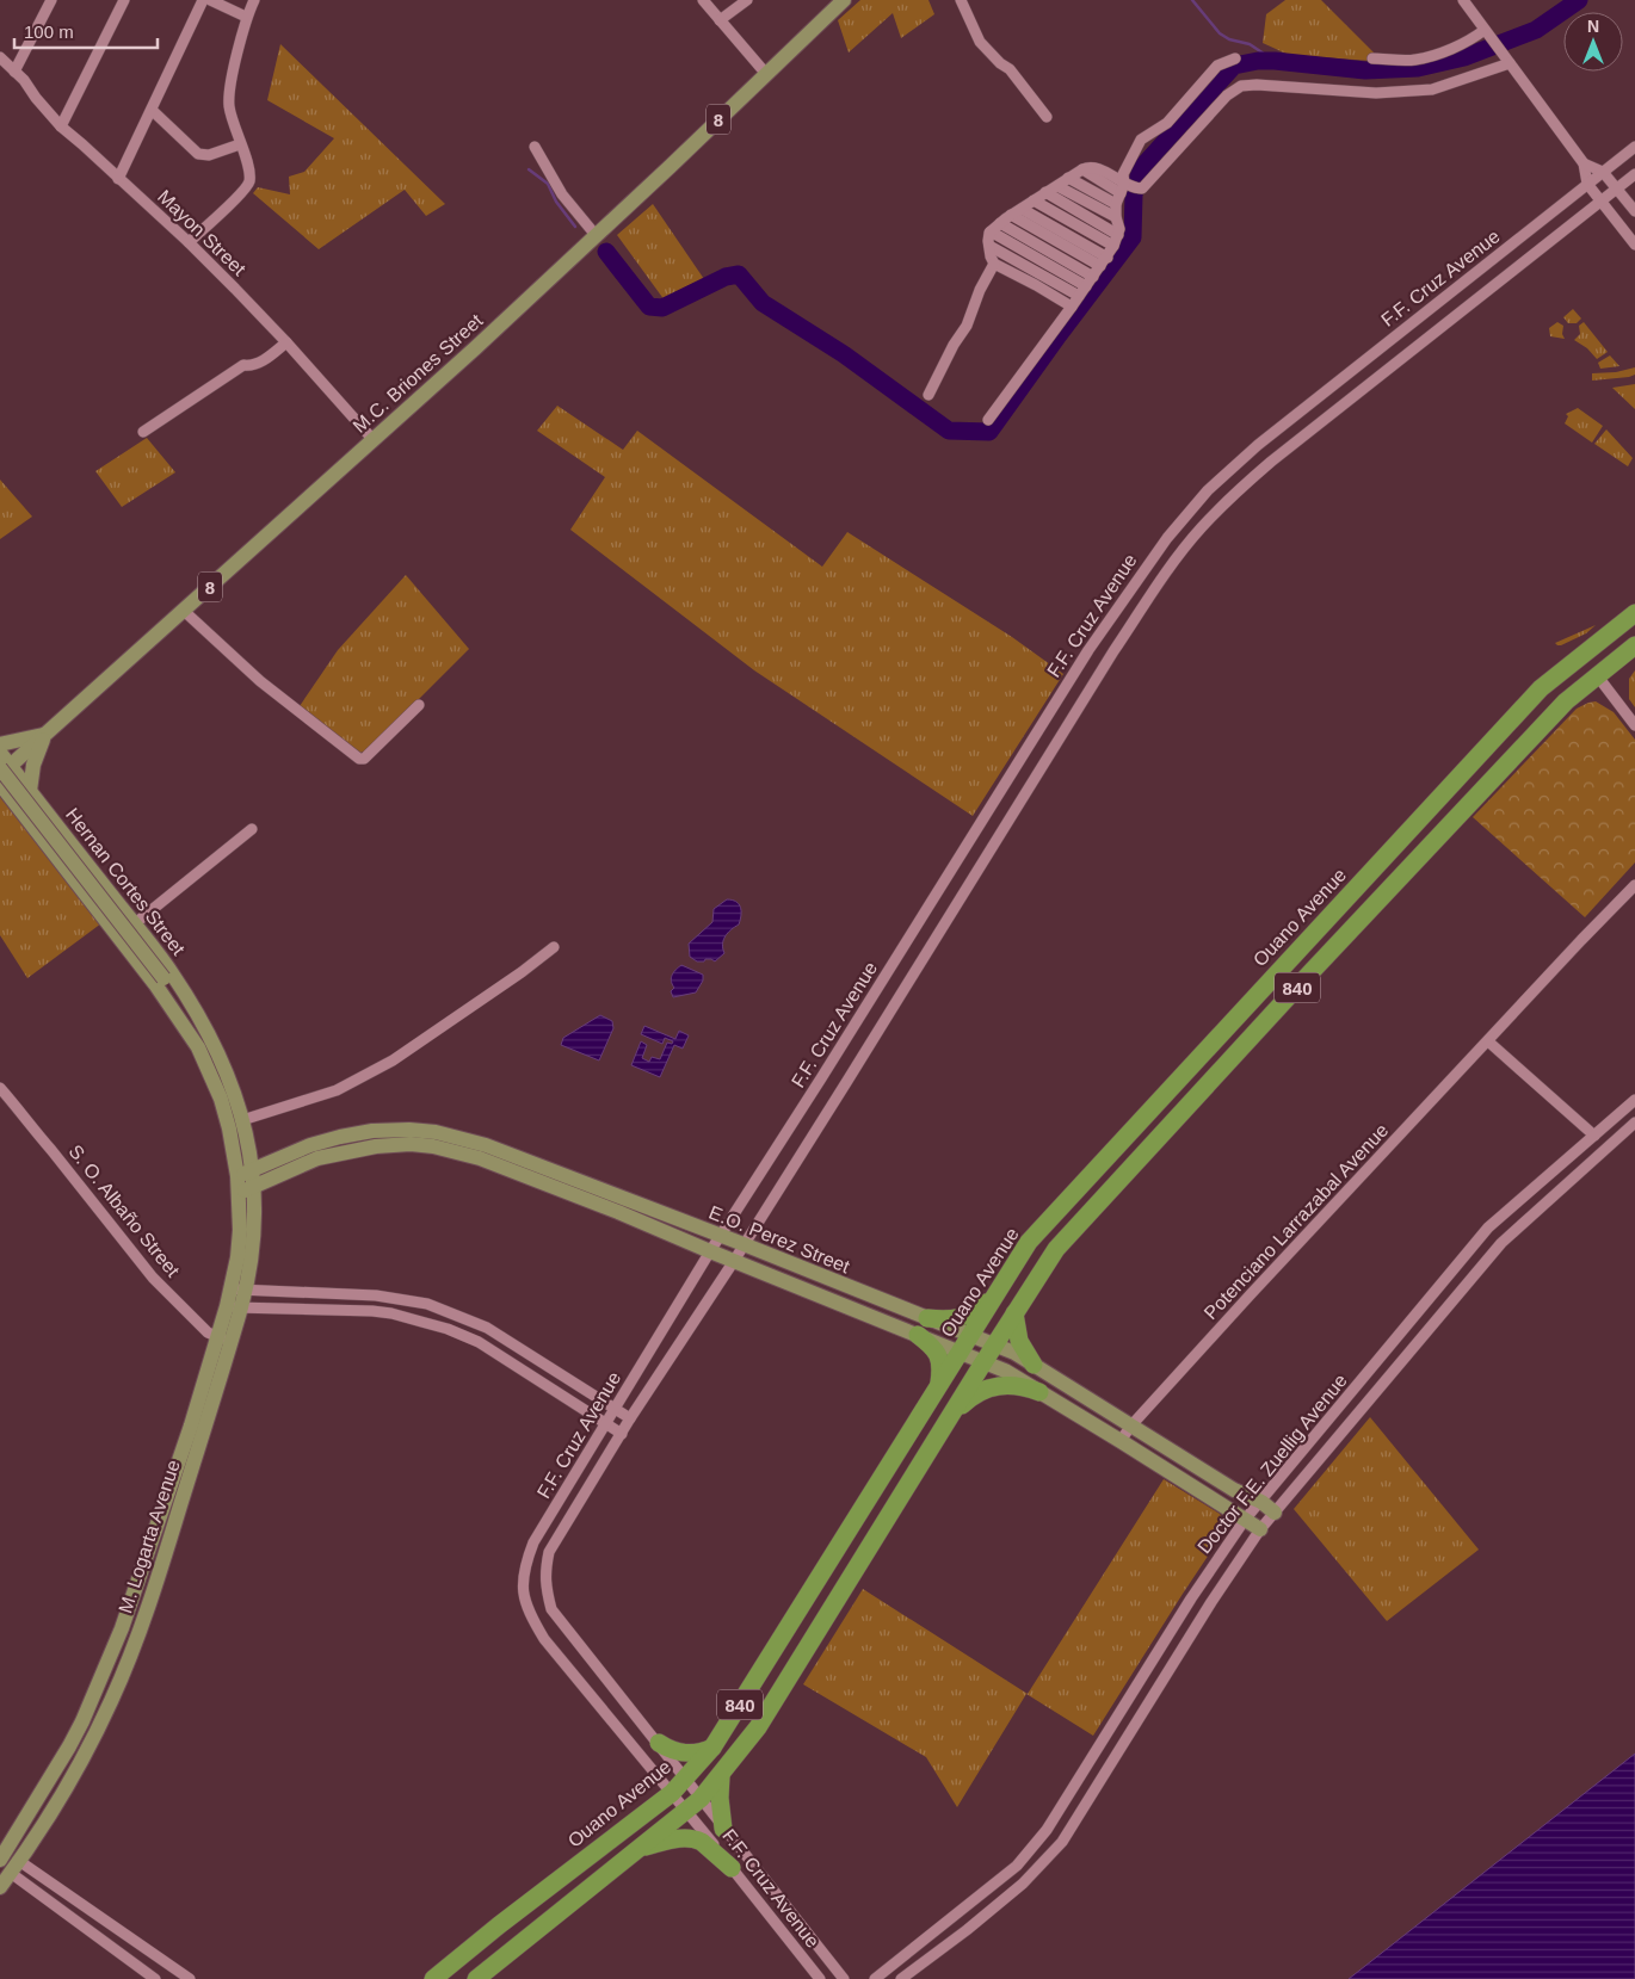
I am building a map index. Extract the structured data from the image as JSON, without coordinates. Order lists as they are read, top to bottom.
{
  "streets": {
    "highway": ["Ouano Avenue", "840"],
    "main road": [
      "8",
      "M.C. Briones Street",
      "Hernan Cortes Street",
      "E.O. Perez Street",
      "M. Logarta Avenue"
    ],
    "street": [
      "Mayon Street",
      "F.F. Cruz Avenue",
      "S. O. Albaño Street",
      "Potenciano Larrazabal Avenue",
      "Doctor F.E. Zuellig Avenue"
    ]
  },
  "crossings": [
    ["Mayon Street", "M.C. Briones Street"],
    ["F.F. Cruz Avenue", "Ouano Avenue"],
    ["F.F. Cruz Avenue", "840"],
    ["F.F. Cruz Avenue", "E.O. Perez Street"],
    ["M.C. Briones Street", "Hernan Cortes Street"],
    ["Hernan Cortes Street", "E.O. Perez Street"],
    ["Hernan Cortes Street", "M. Logarta Avenue"],
    ["Ouano Avenue", "E.O. Perez Street"],
    ["840", "E.O. Perez Street"],
    ["S. O. Albaño Street", "M. Logarta Avenue"],
    ["Potenciano Larrazabal Avenue", "E.O. Perez Street"],
    ["E.O. Perez Street", "Doctor F.E. Zuellig Avenue"],
    ["E.O. Perez Street", "M. Logarta Avenue"]
  ],
  "scale_bar": "100 m",
  "north": "top"
}
